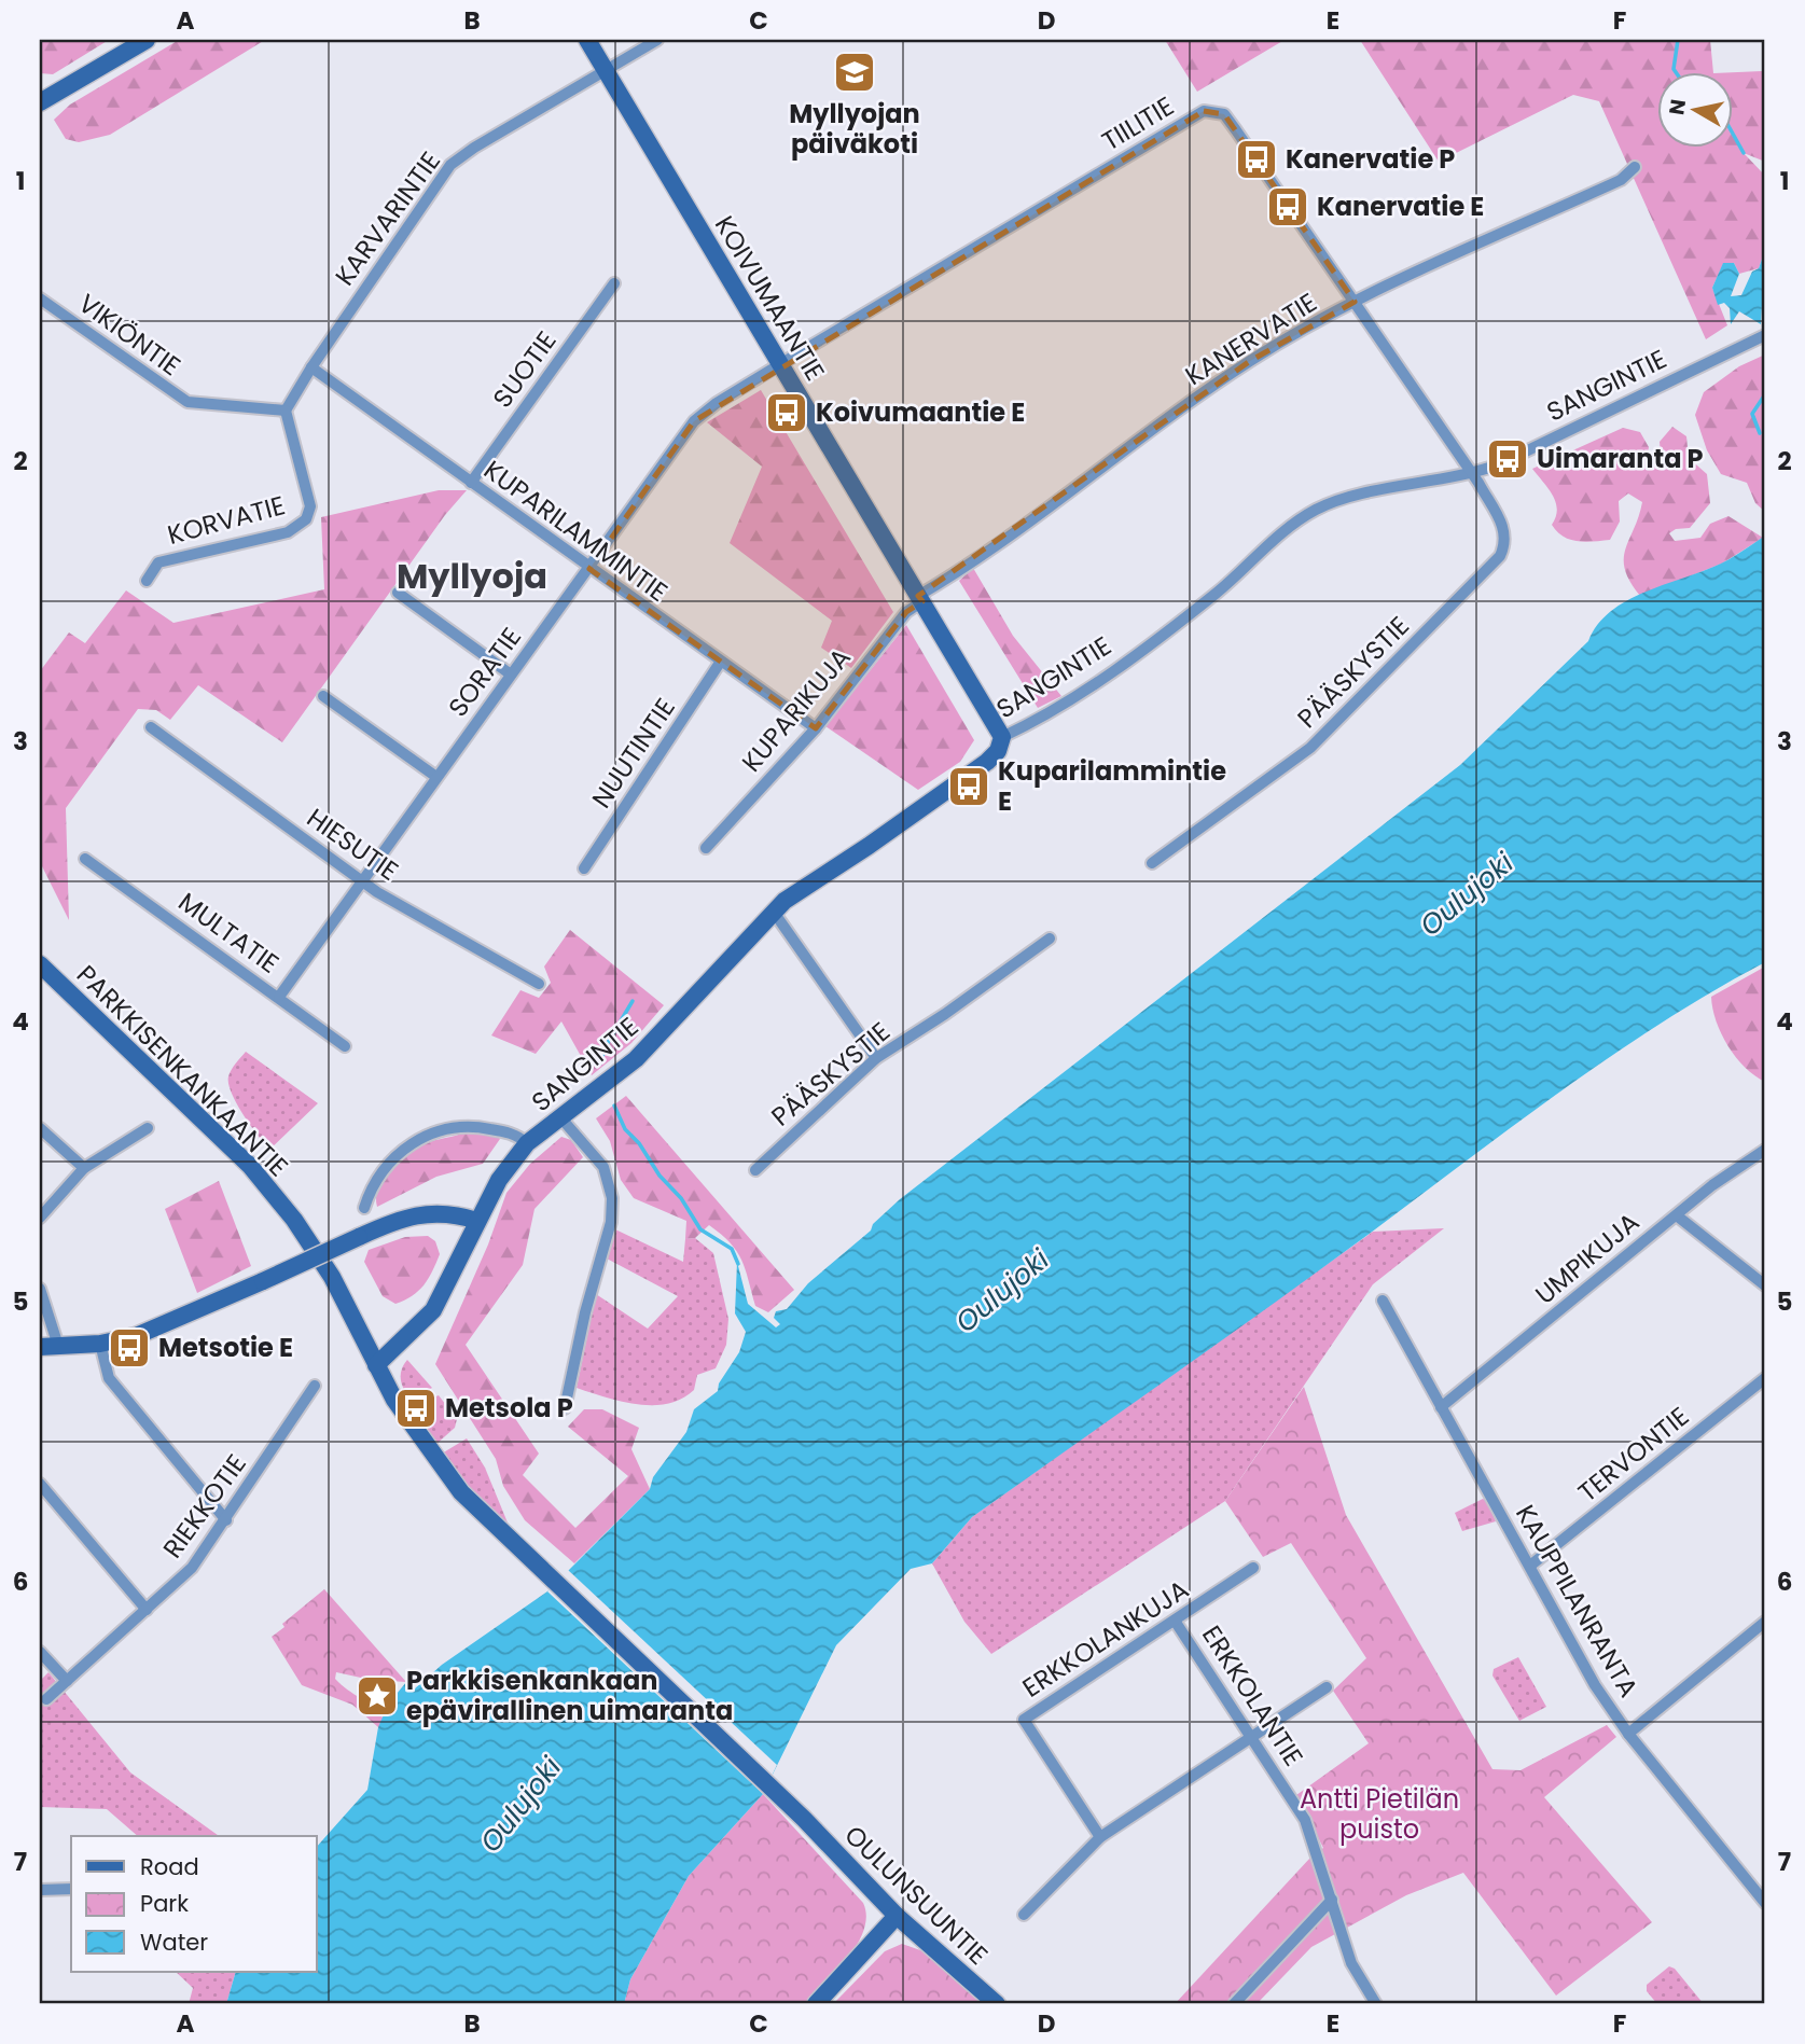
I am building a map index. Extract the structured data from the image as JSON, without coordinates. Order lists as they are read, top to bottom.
{
  "streets": {
    "street": [
      "TIILITIE",
      "KARVARINTIE",
      "KOIVUMAANTIE",
      "VIKIÖNTIE",
      "KANERVATIE",
      "SUOTIE",
      "SANGINTIE",
      "KORVATIE",
      "KUPARILAMMINTIE",
      "SORATIE",
      "PÄÄSKYSTIE",
      "KUPARIKUJA",
      "NUUTINTIE",
      "HIESUTIE",
      "MULTATIE",
      "PARKKISENKANKAANTIE",
      "UMPIKUJA",
      "TERVONTIE",
      "RIEKKOTIE",
      "KAUPPILANRANTA",
      "ERKKOLANKUJA",
      "ERKKOLANTIE",
      "OULUNSUUNTIE"
    ]
  },
  "crossings": [
    ["TIILITIE", "KOIVUMAANTIE"],
    ["TIILITIE", "KANERVATIE"],
    ["TIILITIE", "SANGINTIE"],
    ["TIILITIE", "SORATIE"],
    ["TIILITIE", "PÄÄSKYSTIE"],
    ["KARVARINTIE", "KOIVUMAANTIE"],
    ["KARVARINTIE", "VIKIÖNTIE"],
    ["KARVARINTIE", "KORVATIE"],
    ["KARVARINTIE", "KUPARILAMMINTIE"],
    ["KOIVUMAANTIE", "KANERVATIE"],
    ["KOIVUMAANTIE", "SANGINTIE"],
    ["KOIVUMAANTIE", "SORATIE"],
    ["KOIVUMAANTIE", "KUPARIKUJA"],
    ["VIKIÖNTIE", "KORVATIE"],
    ["KANERVATIE", "KUPARIKUJA"],
    ["SUOTIE", "KUPARILAMMINTIE"],
    ["SANGINTIE", "PÄÄSKYSTIE"],
    ["SANGINTIE", "PARKKISENKANKAANTIE"],
    ["KUPARILAMMINTIE", "SORATIE"],
    ["KUPARILAMMINTIE", "KUPARIKUJA"],
    ["KUPARILAMMINTIE", "NUUTINTIE"],
    ["SORATIE", "HIESUTIE"],
    ["SORATIE", "MULTATIE"],
    ["PARKKISENKANKAANTIE", "OULUNSUUNTIE"],
    ["UMPIKUJA", "KAUPPILANRANTA"],
    ["TERVONTIE", "KAUPPILANRANTA"],
    ["ERKKOLANKUJA", "ERKKOLANTIE"]
  ],
  "districts": ["Myllyoja"],
  "water": ["Oulujoki"],
  "parks": ["Antti Pietilän puisto"],
  "places": {
    "school or university": ["Myllyojan päiväkoti"],
    "bus stop": [
      "Kanervatie P",
      "Kanervatie E",
      "Koivumaantie E",
      "Uimaranta P",
      "Kuparilammintie E",
      "Metsotie E",
      "Metsola P"
    ],
    "place": ["Parkkisenkankaan epävirallinen uimaranta"]
  },
  "legend": ["Road", "Park", "Water"],
  "north": "left",
  "grid": {
    "columns": [
      "A",
      "B",
      "C",
      "D",
      "E",
      "F"
    ],
    "rows": [
      "1",
      "2",
      "3",
      "4",
      "5",
      "6",
      "7"
    ]
  }
}
